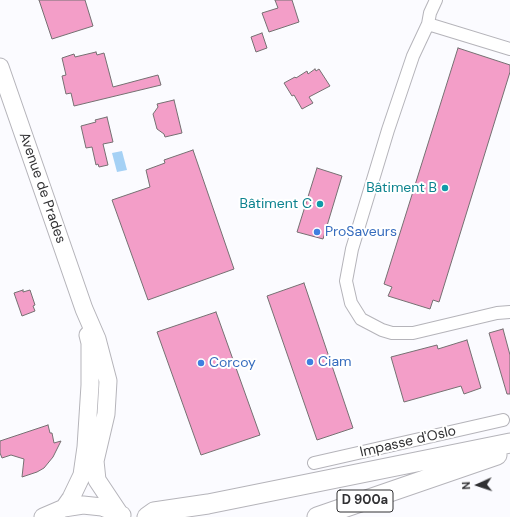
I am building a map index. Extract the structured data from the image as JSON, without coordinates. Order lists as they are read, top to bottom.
{
  "streets": {
    "main road": ["Avenue de Prades", "D 900a"],
    "street": ["Impasse d'Oslo"]
  },
  "places": [
    "Bâtiment B",
    "Bâtiment C",
    "ProSaveurs",
    "Ciam",
    "Corcoy"
  ],
  "north": "left"
}
